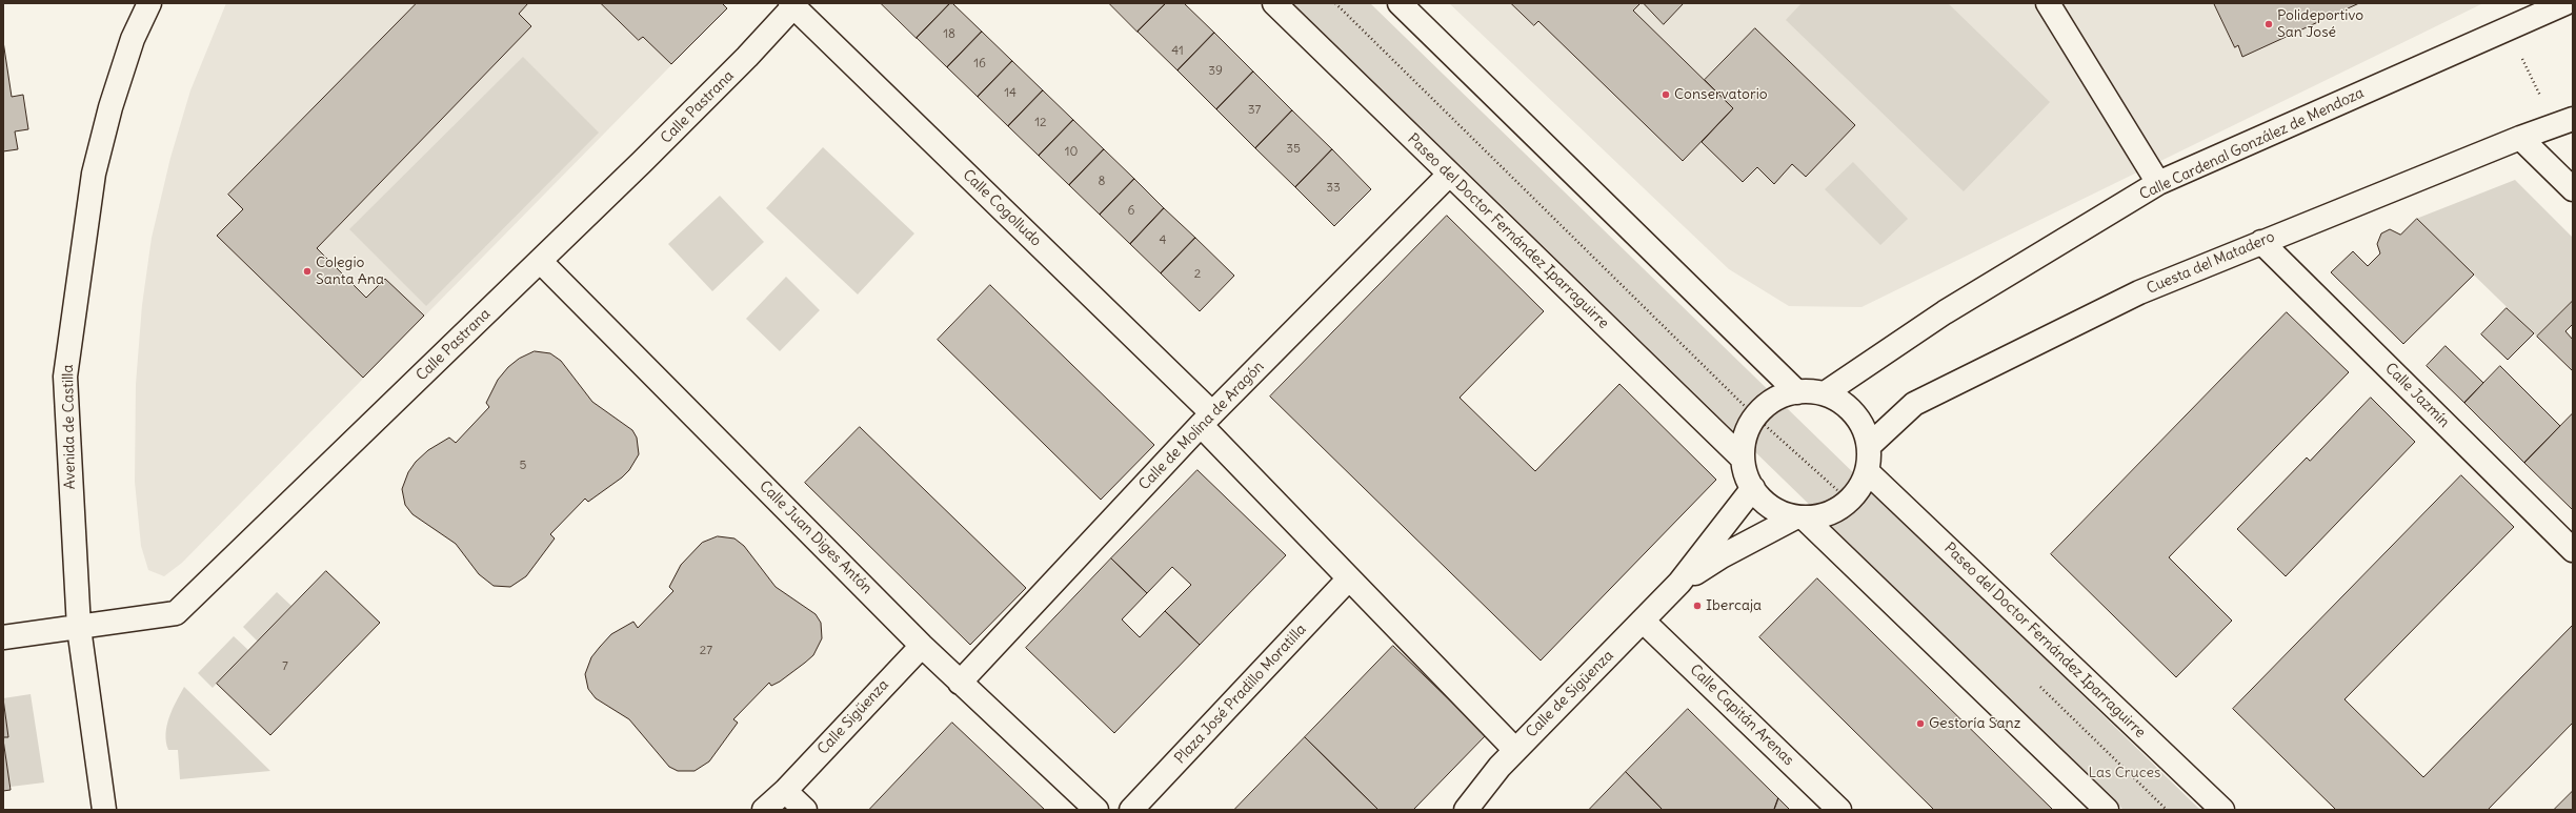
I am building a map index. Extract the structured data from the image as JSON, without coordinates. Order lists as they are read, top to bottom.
{
  "streets": {
    "street": [
      "Calle Pastrana",
      "Calle Cardenal González de Mendoza",
      "Calle Cogolludo",
      "Paseo del Doctor Fernández Iparraguirre",
      "Cuesta del Matadero",
      "Calle Jazmín",
      "Calle de Molina de Aragón",
      "Avenida de Castilla",
      "Calle Juan Diges Antón",
      "Plaza José Pradillo Moratilla",
      "Calle de Sigüenza",
      "Calle Capitán Arenas",
      "Calle Sigüenza"
    ]
  },
  "crossings": [
    ["Calle Pastrana", "Calle Cogolludo"],
    ["Calle Pastrana", "Avenida de Castilla"],
    ["Calle Pastrana", "Calle Juan Diges Antón"],
    ["Calle Cogolludo", "Calle de Molina de Aragón"],
    ["Paseo del Doctor Fernández Iparraguirre", "Calle de Molina de Aragón"],
    ["Cuesta del Matadero", "Calle Jazmín"],
    ["Calle de Molina de Aragón", "Calle Juan Diges Antón"],
    ["Calle Juan Diges Antón", "Calle Sigüenza"],
    ["Calle de Sigüenza", "Calle Capitán Arenas"]
  ],
  "parks": ["Las Cruces"],
  "places": [
    "Polideportivo San José",
    "Conservatorio",
    "Colegio Santa Ana",
    "Ibercaja",
    "Gestoría Sanz"
  ],
  "house_numbers": [
    "18",
    "41",
    "16",
    "39",
    "14",
    "37",
    "12",
    "35",
    "10",
    "8",
    "33",
    "6",
    "4",
    "2",
    "5",
    "27",
    "7"
  ]
}
